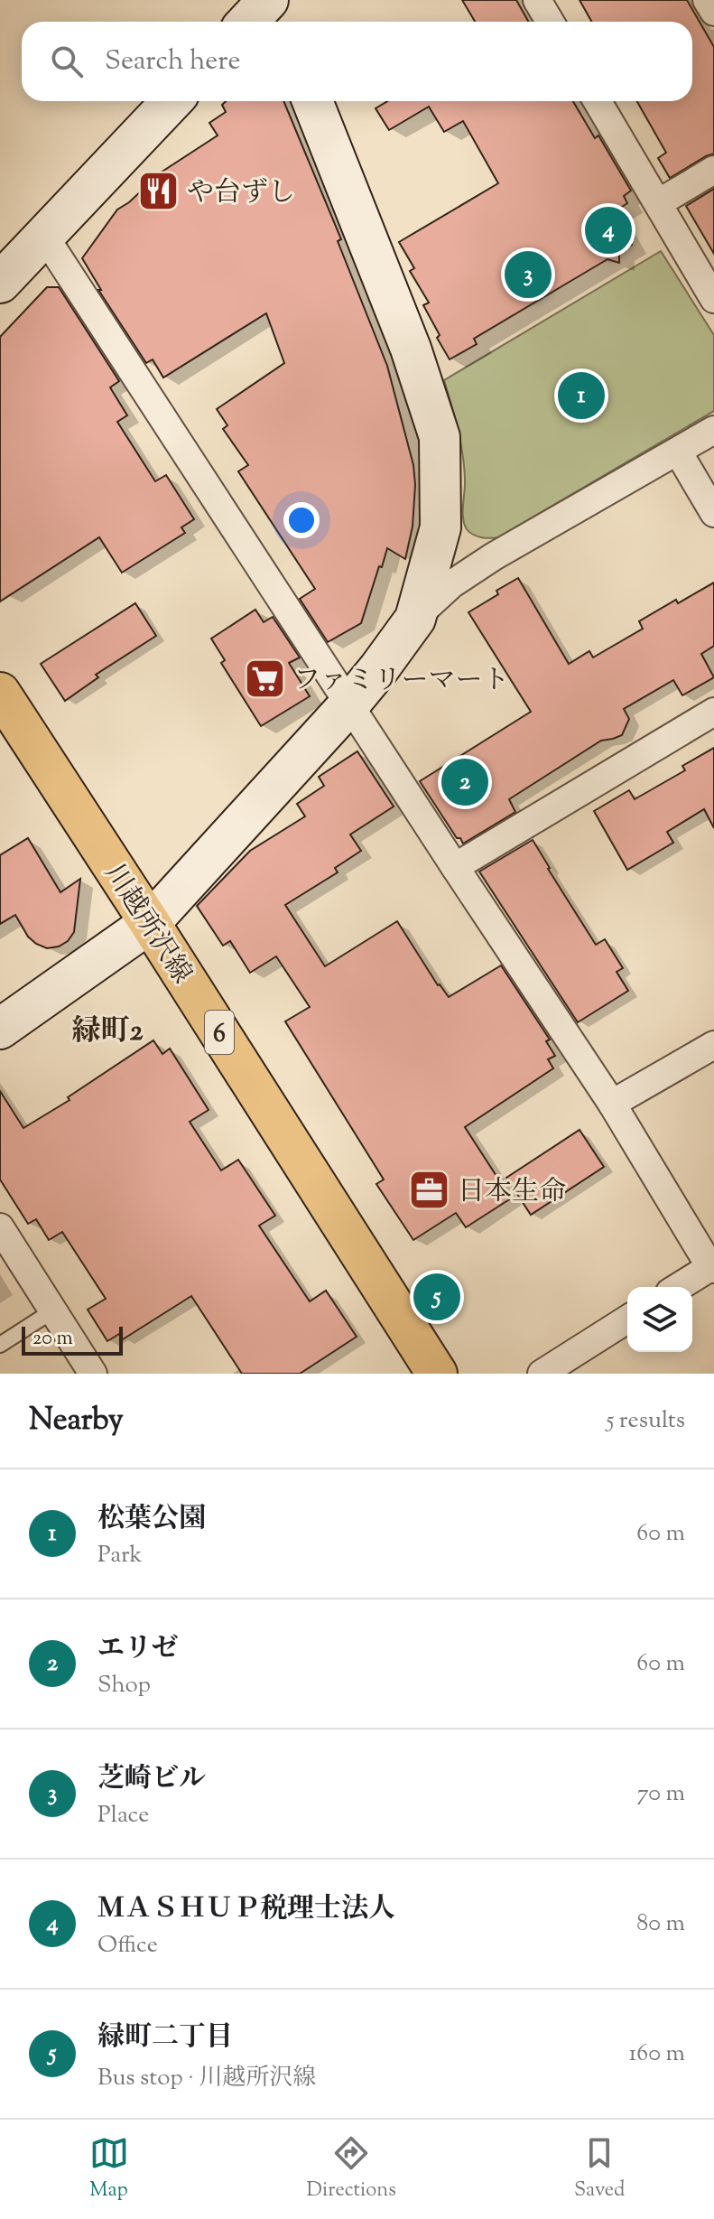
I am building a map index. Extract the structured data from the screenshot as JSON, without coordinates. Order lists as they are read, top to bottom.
{
  "streets": {
    "main road": ["川越所沢線", "6"]
  },
  "districts": ["緑町2"],
  "places": {
    "restaurant": ["や台ずし"],
    "supermarket": ["ファミリーマート"],
    "office": ["日本生命"]
  },
  "scale_bar": "20 m",
  "page": {
    "search": "Search here",
    "pins": [
      "4",
      "3",
      "1",
      "2",
      "5"
    ],
    "scale": "20 m",
    "heading": ["Nearby", "5 results"],
    "list": [
      {
        "mark": "1",
        "name": "松葉公園",
        "note": "Park",
        "value": "60 m"
      },
      {
        "mark": "2",
        "name": "エリゼ",
        "note": "Shop",
        "value": "60 m"
      },
      {
        "mark": "3",
        "name": "芝崎ビル",
        "note": "Place",
        "value": "70 m"
      },
      {
        "mark": "4",
        "name": "ＭＡＳＨＵＰ税理士法人",
        "note": "Office",
        "value": "80 m"
      },
      {
        "mark": "5",
        "name": "緑町二丁目",
        "note": "Bus stop · 川越所沢線",
        "value": "160 m"
      }
    ],
    "nav": ["Map", "Directions", "Saved"]
  }
}
